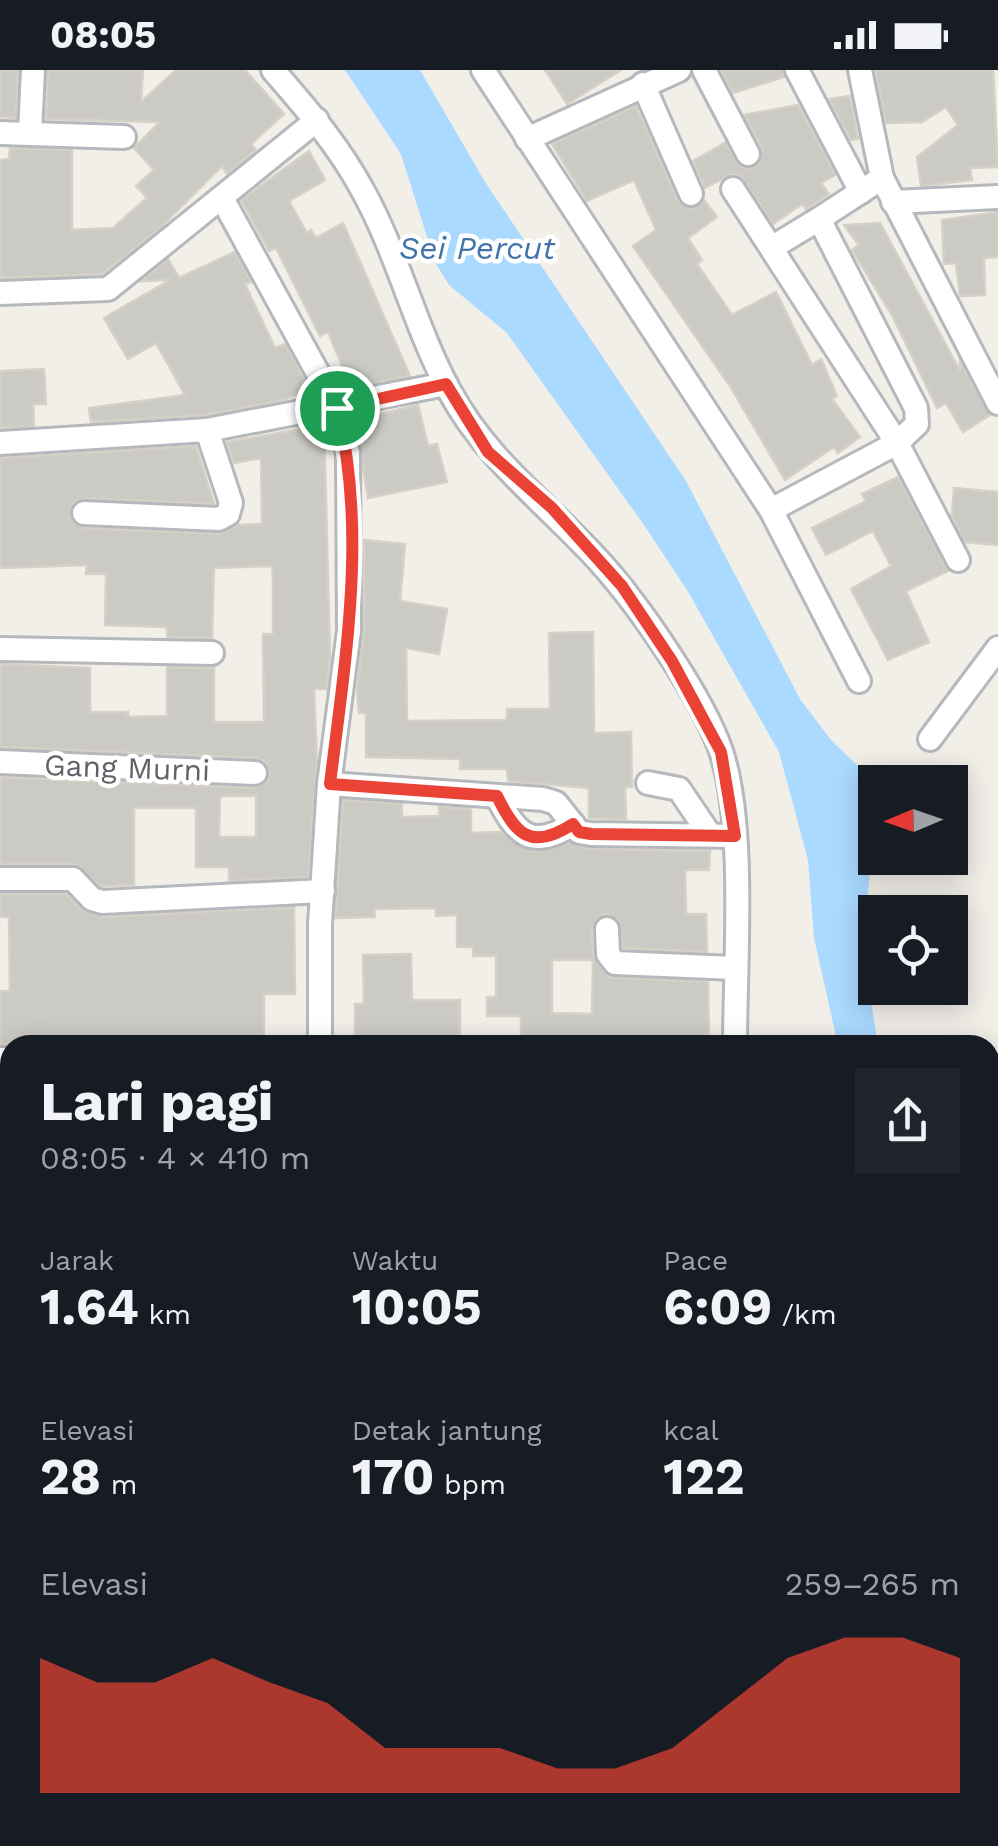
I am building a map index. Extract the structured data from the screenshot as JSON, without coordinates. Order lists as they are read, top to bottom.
{
  "streets": {
    "street": ["Gang Murni"]
  },
  "water": ["Sei Percut"],
  "north": "left",
  "page": {
    "status": "08:05",
    "heading": ["Lari pagi", "08:05 · 4 × 410 m"],
    "stats": [
      ["Jarak", "1.64 km"],
      ["Waktu", "10:05"],
      ["Pace", "6:09 /km"],
      ["Elevasi", "28 m"],
      ["Detak jantung", "170 bpm"],
      ["kcal", "122"]
    ],
    "chart": ["Elevasi", "259–265 m"]
  }
}
